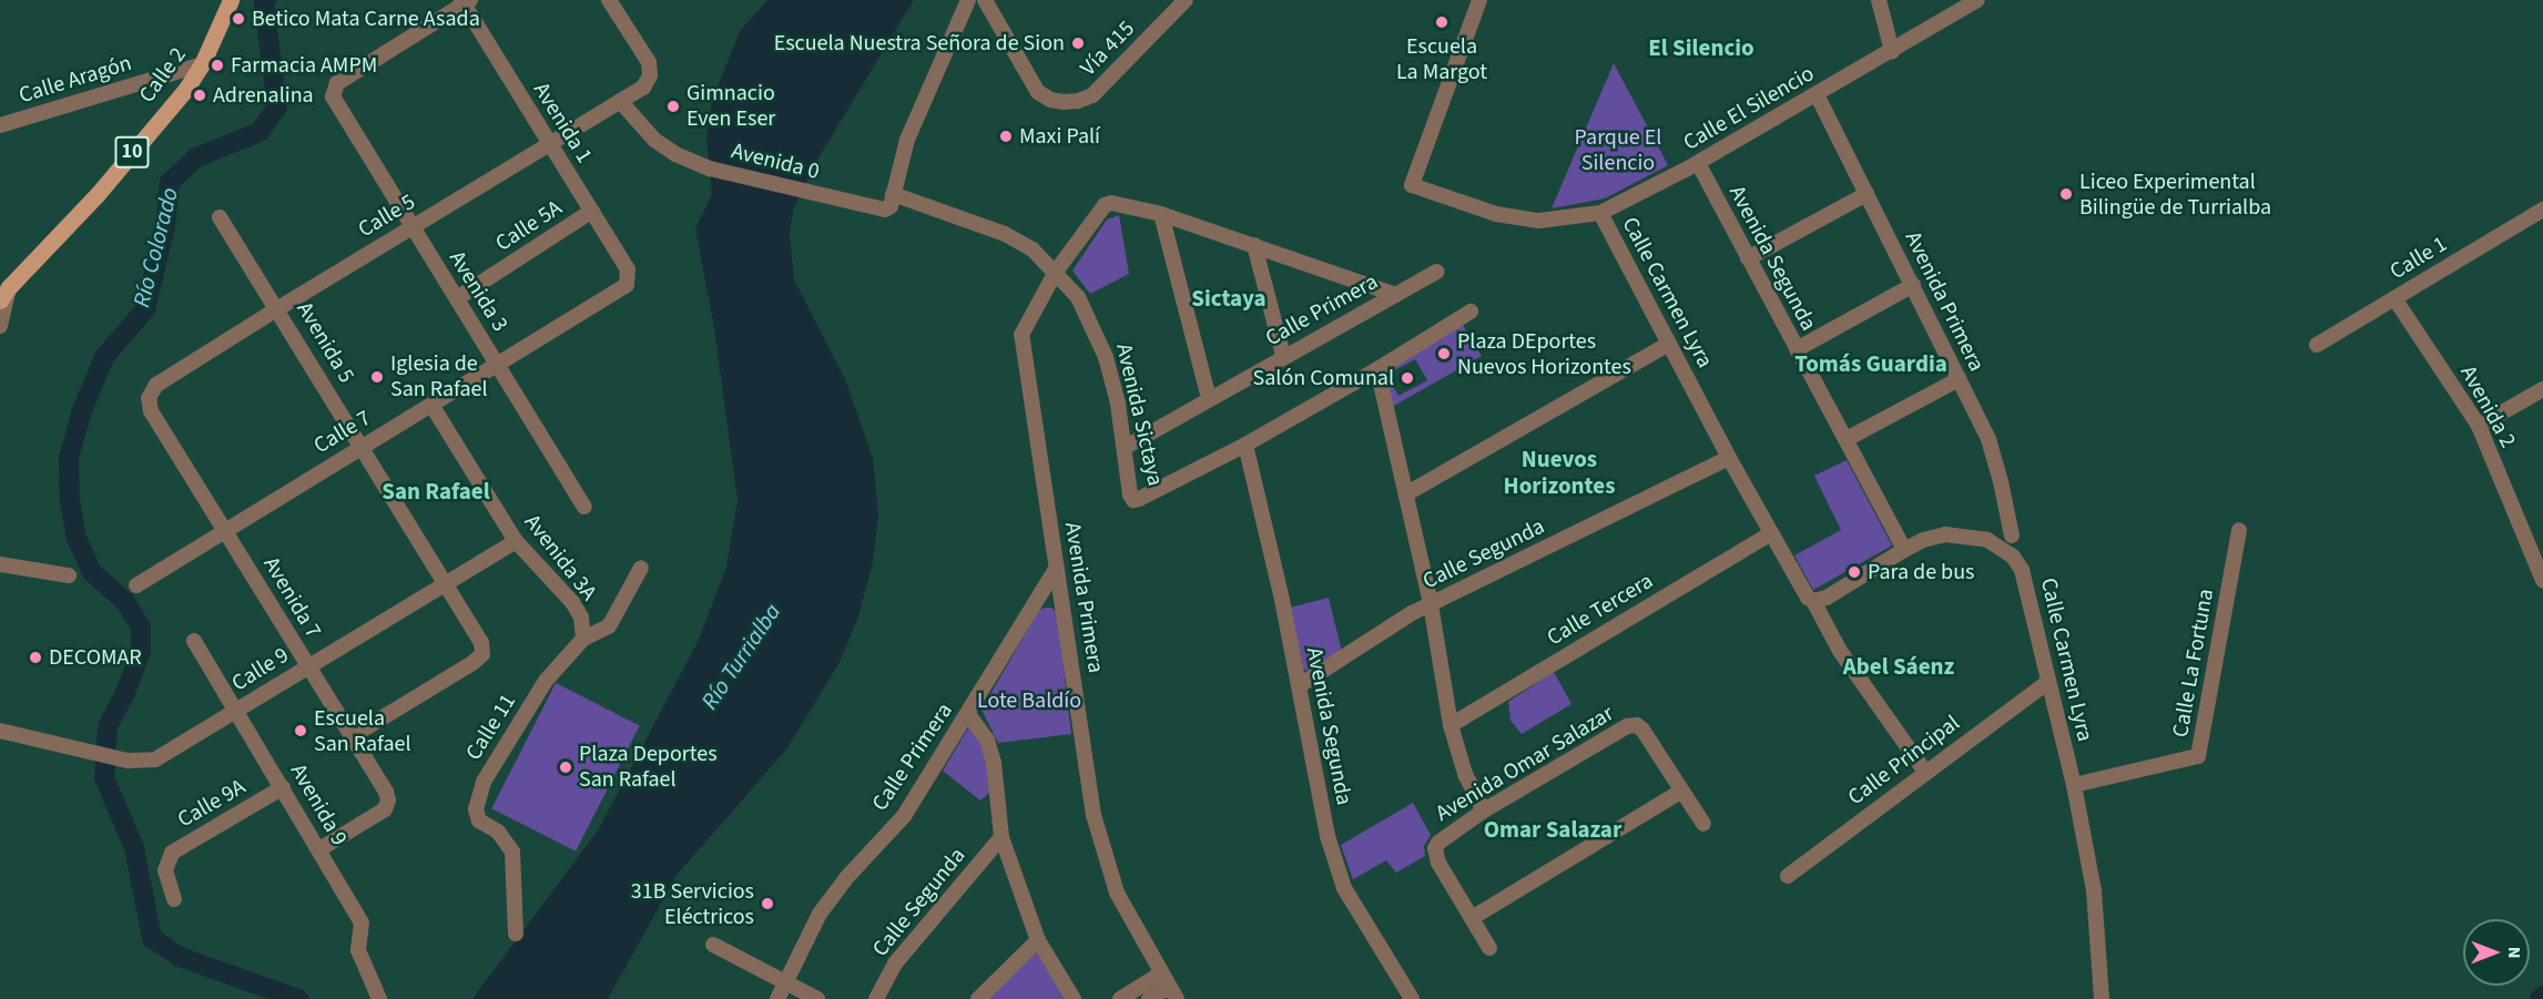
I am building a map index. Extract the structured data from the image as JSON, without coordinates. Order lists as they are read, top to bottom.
{
  "streets": {
    "main road": ["Calle 2", "10"],
    "street": [
      "Vía 415",
      "Calle Aragón",
      "Calle El Silencio",
      "Avenida 1",
      "Avenida 0",
      "Calle 5",
      "Calle 5A",
      "Avenida Segunda",
      "Calle 1",
      "Avenida 3",
      "Calle Carmen Lyra",
      "Avenida Primera",
      "Calle Primera",
      "Avenida 5",
      "Avenida 2",
      "Avenida Sictaya",
      "Calle 7",
      "Calle Segunda",
      "Avenida 3A",
      "Avenida 7",
      "Calle Tercera",
      "Calle La Fortuna",
      "Calle 9",
      "Calle 11",
      "Calle Principal",
      "Avenida Omar Salazar",
      "Calle 9A",
      "Avenida 9"
    ]
  },
  "crossings": [
    ["Calle 2", "Calle Aragón"],
    ["Calle El Silencio", "Avenida Segunda"],
    ["Calle El Silencio", "Calle Carmen Lyra"],
    ["Calle El Silencio", "Avenida Primera"],
    ["Avenida 1", "Calle 5"],
    ["Avenida 1", "Calle 5A"],
    ["Avenida 1", "Avenida 3"],
    ["Avenida 1", "Calle 7"],
    ["Avenida 0", "Calle 5"],
    ["Avenida 0", "Avenida Sictaya"],
    ["Calle 5", "Avenida 3"],
    ["Calle 5", "Avenida 5"],
    ["Calle 5", "Avenida 7"],
    ["Calle 5A", "Avenida 3"],
    ["Avenida Segunda", "Calle Carmen Lyra"],
    ["Avenida Segunda", "Avenida Sictaya"],
    ["Avenida Segunda", "Calle Segunda"],
    ["Calle 1", "Avenida 2"],
    ["Avenida 3", "Calle 7"],
    ["Calle Carmen Lyra", "Calle Segunda"],
    ["Calle Carmen Lyra", "Calle Tercera"],
    ["Calle Carmen Lyra", "Calle La Fortuna"],
    ["Calle Carmen Lyra", "Calle Principal"],
    ["Avenida Primera", "Calle Primera"],
    ["Avenida Primera", "Avenida Sictaya"],
    ["Calle Primera", "Avenida Sictaya"],
    ["Avenida 5", "Calle 7"],
    ["Avenida 5", "Avenida 7"],
    ["Avenida 5", "Calle 9"],
    ["Calle 7", "Avenida 3A"],
    ["Calle 7", "Avenida 7"],
    ["Avenida 3A", "Calle 9"],
    ["Avenida 3A", "Calle 11"],
    ["Avenida 7", "Calle 9"],
    ["Avenida 7", "Avenida 9"],
    ["Calle 9", "Avenida 9"],
    ["Calle 9A", "Avenida 9"]
  ],
  "districts": [
    "El Silencio",
    "Sictaya",
    "Tomás Guardia",
    "Nuevos Horizontes",
    "San Rafael",
    "Abel Sáenz",
    "Omar Salazar"
  ],
  "water": ["Río Colorado", "Río Turrialba"],
  "parks": ["Parque El Silencio", "Lote Baldío"],
  "places": [
    "Betico Mata Carne Asada",
    "Escuela La Margot",
    "Escuela Nuestra Señora de Sion",
    "Farmacia AMPM",
    "Adrenalina",
    "Gimnacio Even Eser",
    "Maxi Palí",
    "Liceo Experimental Bilingüe de Turrialba",
    "Plaza DEportes Nuevos Horizontes",
    "Iglesia de San Rafael",
    "Salón Comunal",
    "Para de bus",
    "DECOMAR",
    "Escuela San Rafael",
    "Plaza Deportes San Rafael",
    "31B Servicios Eléctricos"
  ],
  "north": "right"
}
